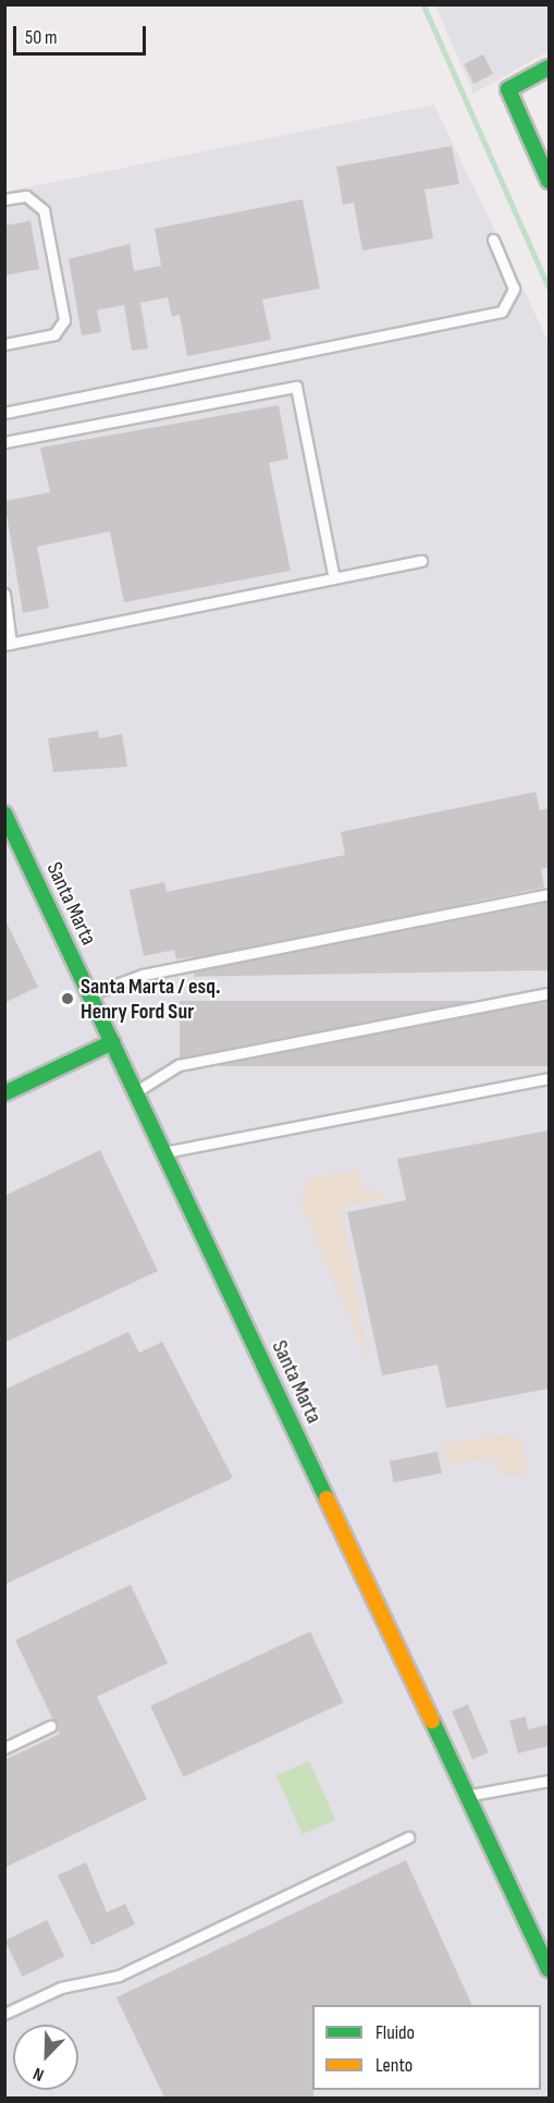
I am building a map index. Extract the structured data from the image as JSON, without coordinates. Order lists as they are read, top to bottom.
{
  "streets": {
    "main road": ["Santa Marta"]
  },
  "places": ["Santa Marta / esq. Henry Ford Sur"],
  "legend": ["Fluido", "Lento"],
  "scale_bar": "50 m",
  "north": "bottom left"
}
